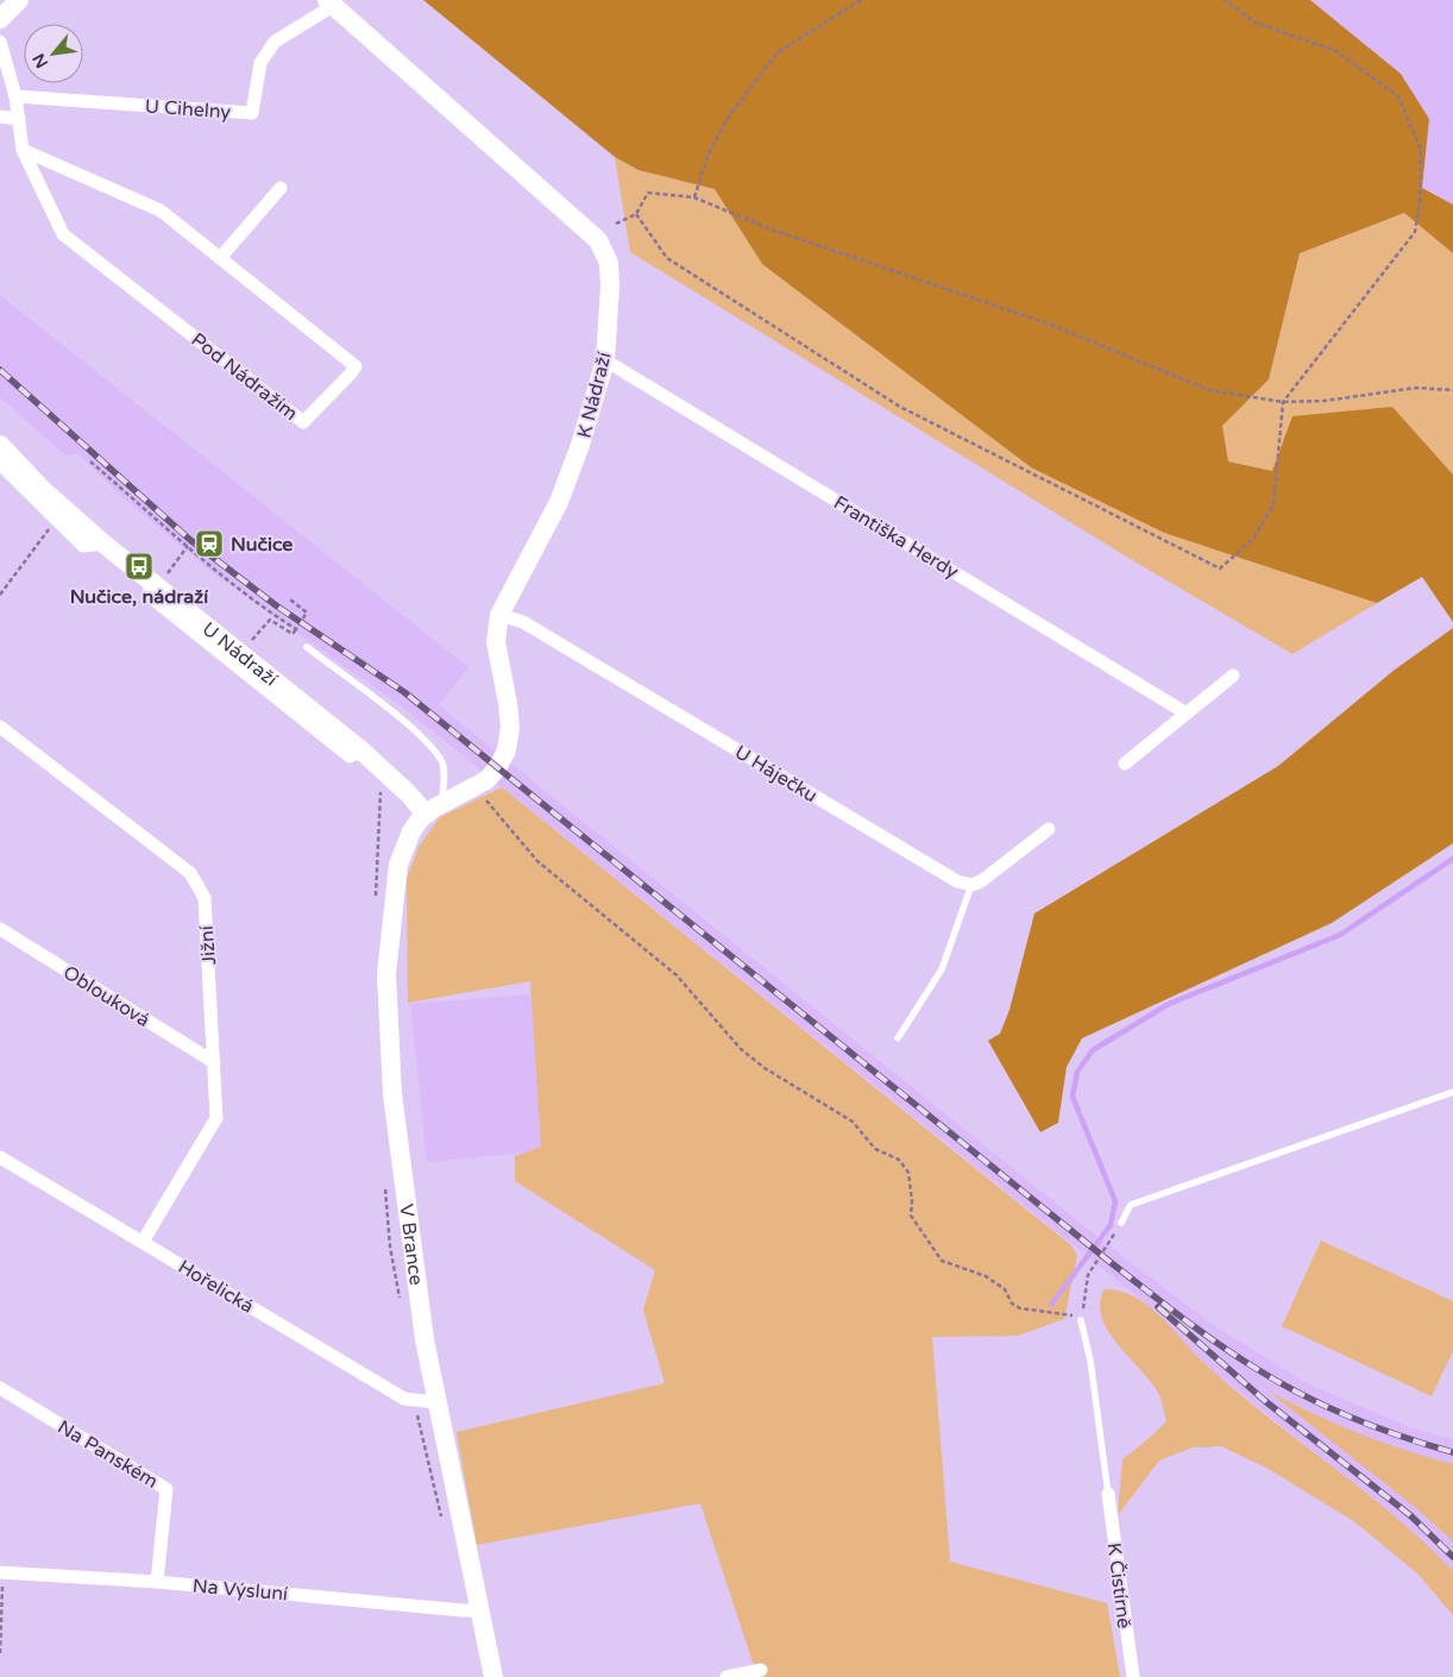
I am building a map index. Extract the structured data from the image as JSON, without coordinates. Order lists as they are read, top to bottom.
{
  "streets": {
    "main road": ["K Nádraží", "U Nádraží", "V Brance"],
    "street": [
      "U Cihelny",
      "Pod Nádražím",
      "Františka Herdy",
      "U Háječku",
      "Jižní",
      "Oblouková",
      "Hořelická",
      "Na Panském",
      "K Čistírně",
      "Na Výsluní"
    ]
  },
  "crossings": [
    ["U Cihelny", "Pod Nádražím"],
    ["U Cihelny", "K Nádraží"],
    ["K Nádraží", "Františka Herdy"],
    ["K Nádraží", "U Nádraží"],
    ["K Nádraží", "U Háječku"],
    ["K Nádraží", "V Brance"],
    ["U Nádraží", "V Brance"],
    ["Jižní", "Oblouková"],
    ["Jižní", "Hořelická"],
    ["V Brance", "Hořelická"],
    ["V Brance", "Na Výsluní"],
    ["Na Panském", "Na Výsluní"]
  ],
  "places": {
    "station": ["Nučice"],
    "bus stop": ["Nučice, nádraží"]
  },
  "north": "bottom left"
}
